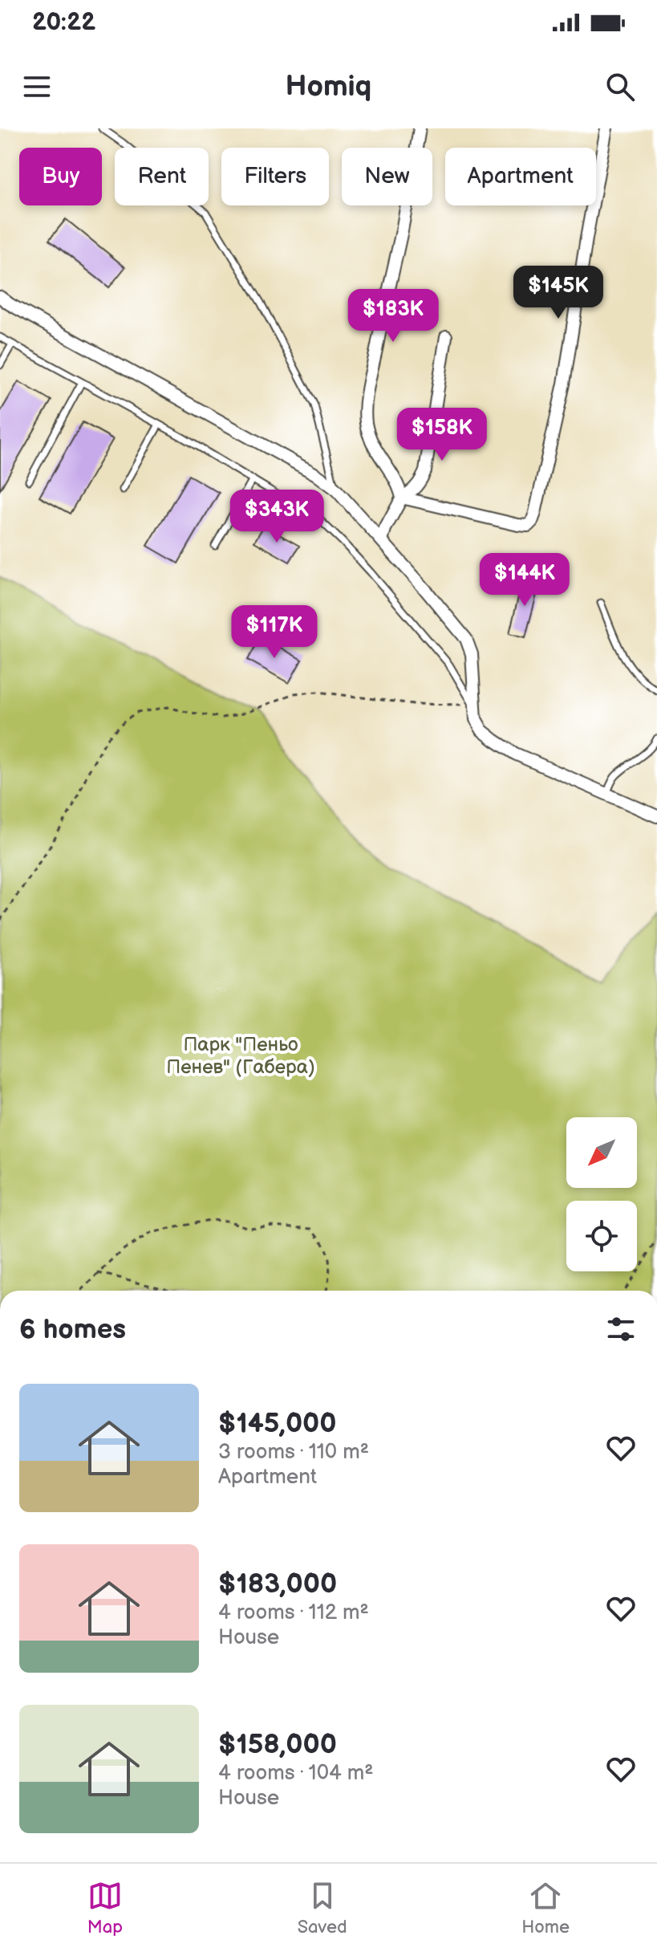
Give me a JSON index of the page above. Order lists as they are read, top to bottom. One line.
{"parks":["Парк \"Пеньо Пенев\" (Габера)"],"north":"bottom left","page":{"status":"20:22","header":"Homiq","chip":["Buy","Rent","Filters","New","Apartment"],"price":["$145K","$183K","$158K","$343K","$144K","$117K"],"heading":"6 homes","list":[{"name":"$145,000","note":"3 rooms · 110 m² · Apartment"},{"name":"$183,000","note":"4 rooms · 112 m² · House"},{"name":"$158,000","note":"4 rooms · 104 m² · House"}],"tabs":["Map","Saved","Home"]}}
